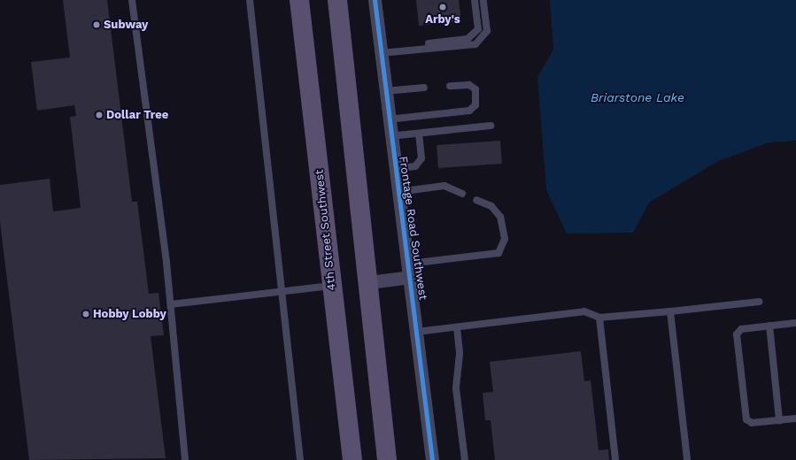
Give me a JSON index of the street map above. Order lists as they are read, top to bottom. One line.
{"streets":{"main road":["4th Street Southwest"],"street":["Frontage Road Southwest"]},"water":["Briarstone Lake"],"places":["Arby's","Subway","Dollar Tree","Hobby Lobby"]}
